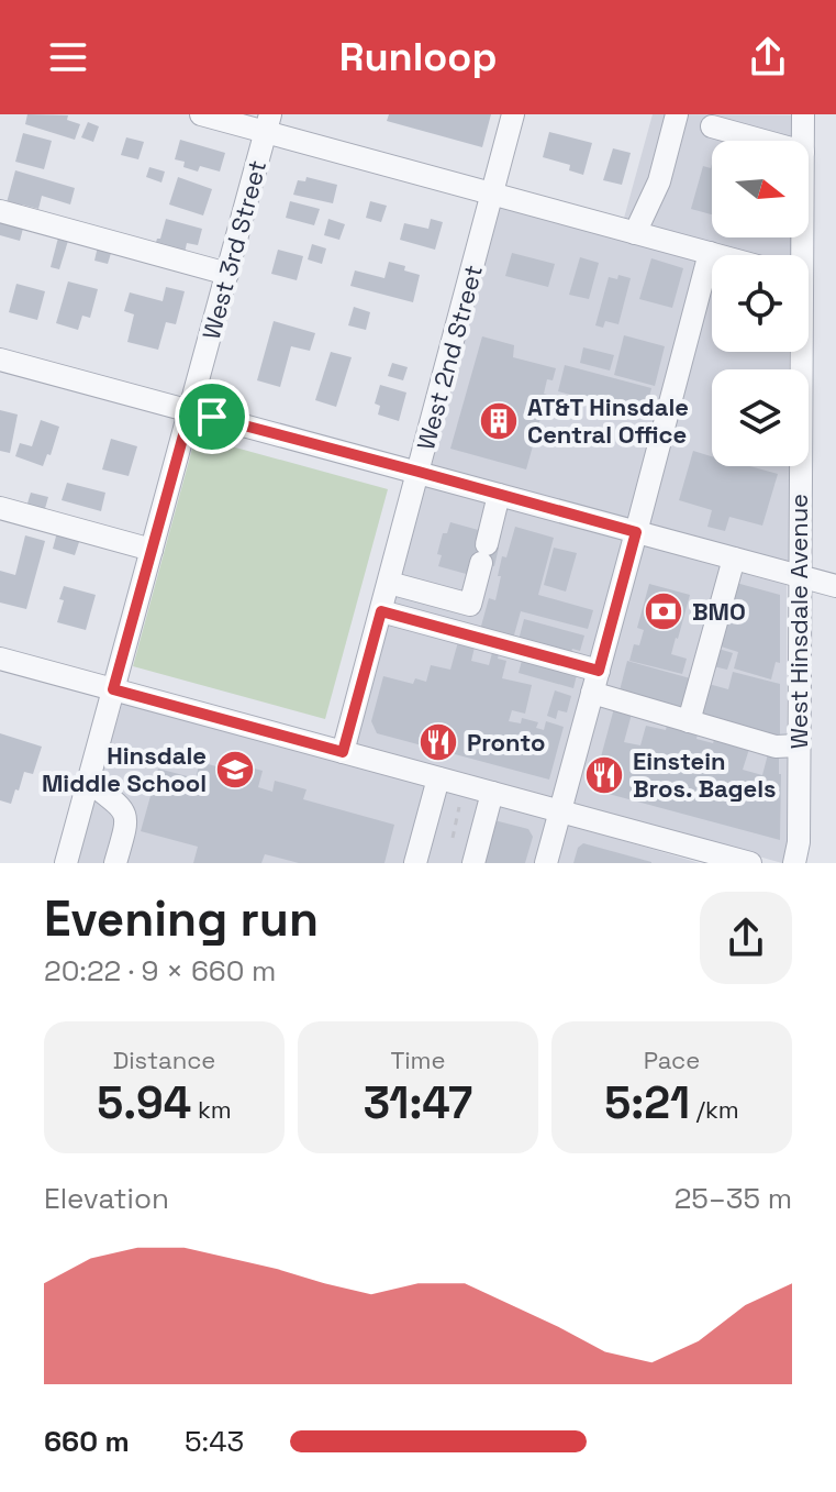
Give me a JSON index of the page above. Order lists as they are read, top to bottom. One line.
{"streets":{"street":["West 3rd Street","West 2nd Street","West Hinsdale Avenue"]},"places":{"building":["AT&T Hinsdale Central Office"],"bank":["BMO"],"restaurant":["Pronto","Einstein Bros. Bagels"],"school or university":["Hinsdale Middle School"]},"north":"right","page":{"header":"Runloop","heading":["Evening run","20:22 · 9 × 660 m"],"stats":[["Distance","5.94 km"],["Time","31:47"],["Pace","5:21 /km"]],"chart":["Elevation","25–35 m"],"list":[{"name":"660 m","note":"5:43"}]}}
